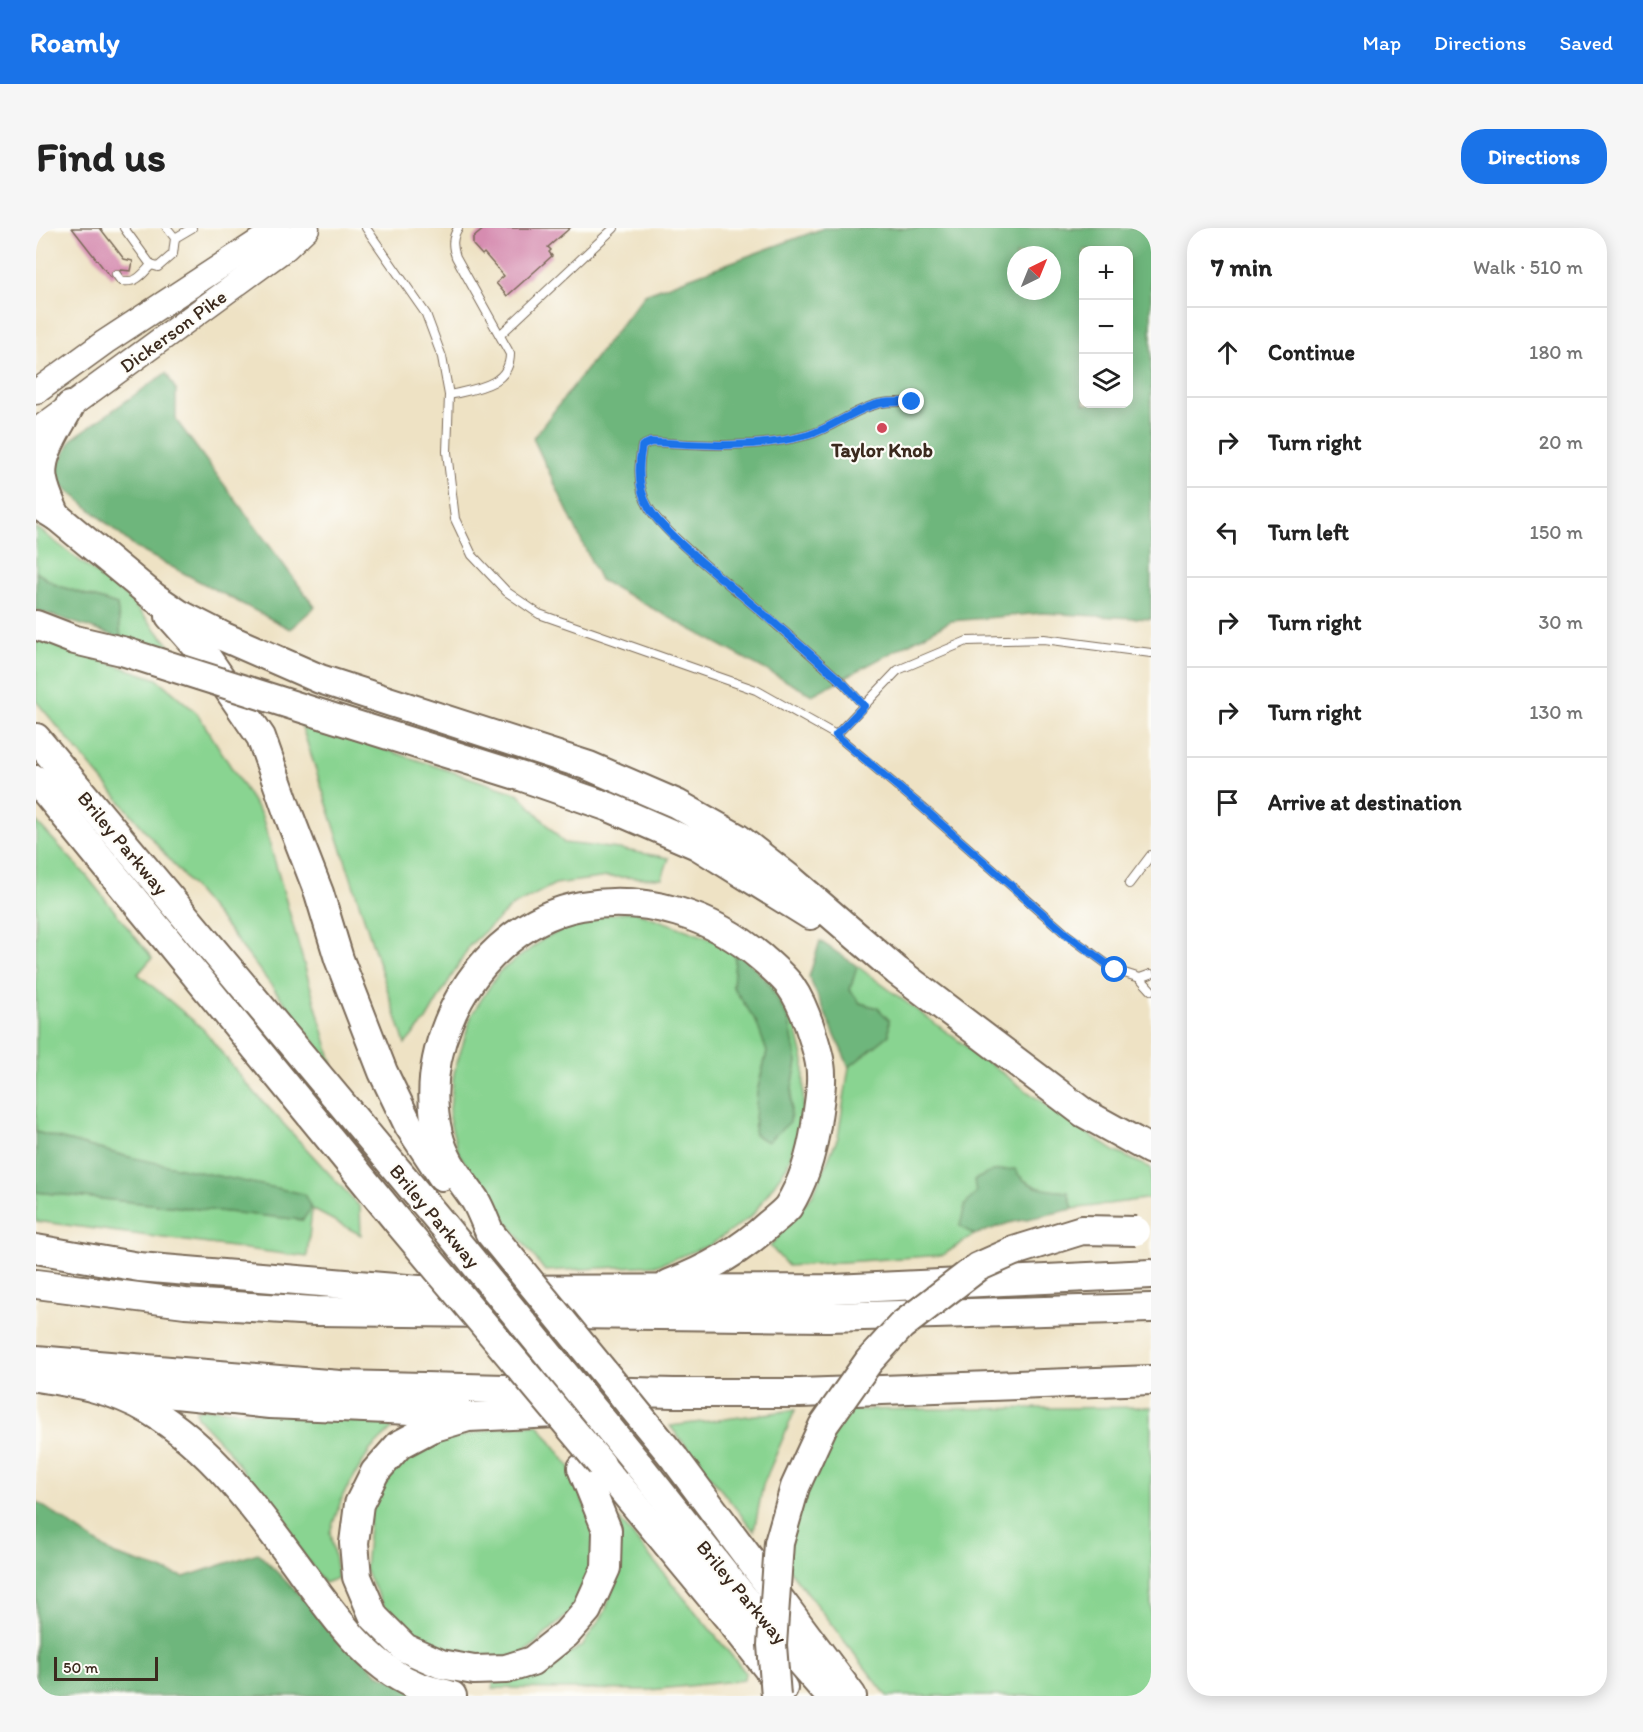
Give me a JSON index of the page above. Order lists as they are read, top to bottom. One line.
{"streets":{"highway":["Briley Parkway"],"main road":["Dickerson Pike"]},"places":["Taylor Knob"],"scale_bar":"50 m","north":"top right","page":{"header":"Roamly","nav":["Map","Directions","Saved"],"buttons":"Directions","title":"Find us","heading":["7 min","Walk · 510 m"],"map_buttons":["+","−"],"list":[["Continue","180 m"],["Turn right","20 m"],["Turn left","150 m"],["Turn right","30 m"],["Turn right","130 m"],"Arrive at destination"],"scale":"50 m"}}
